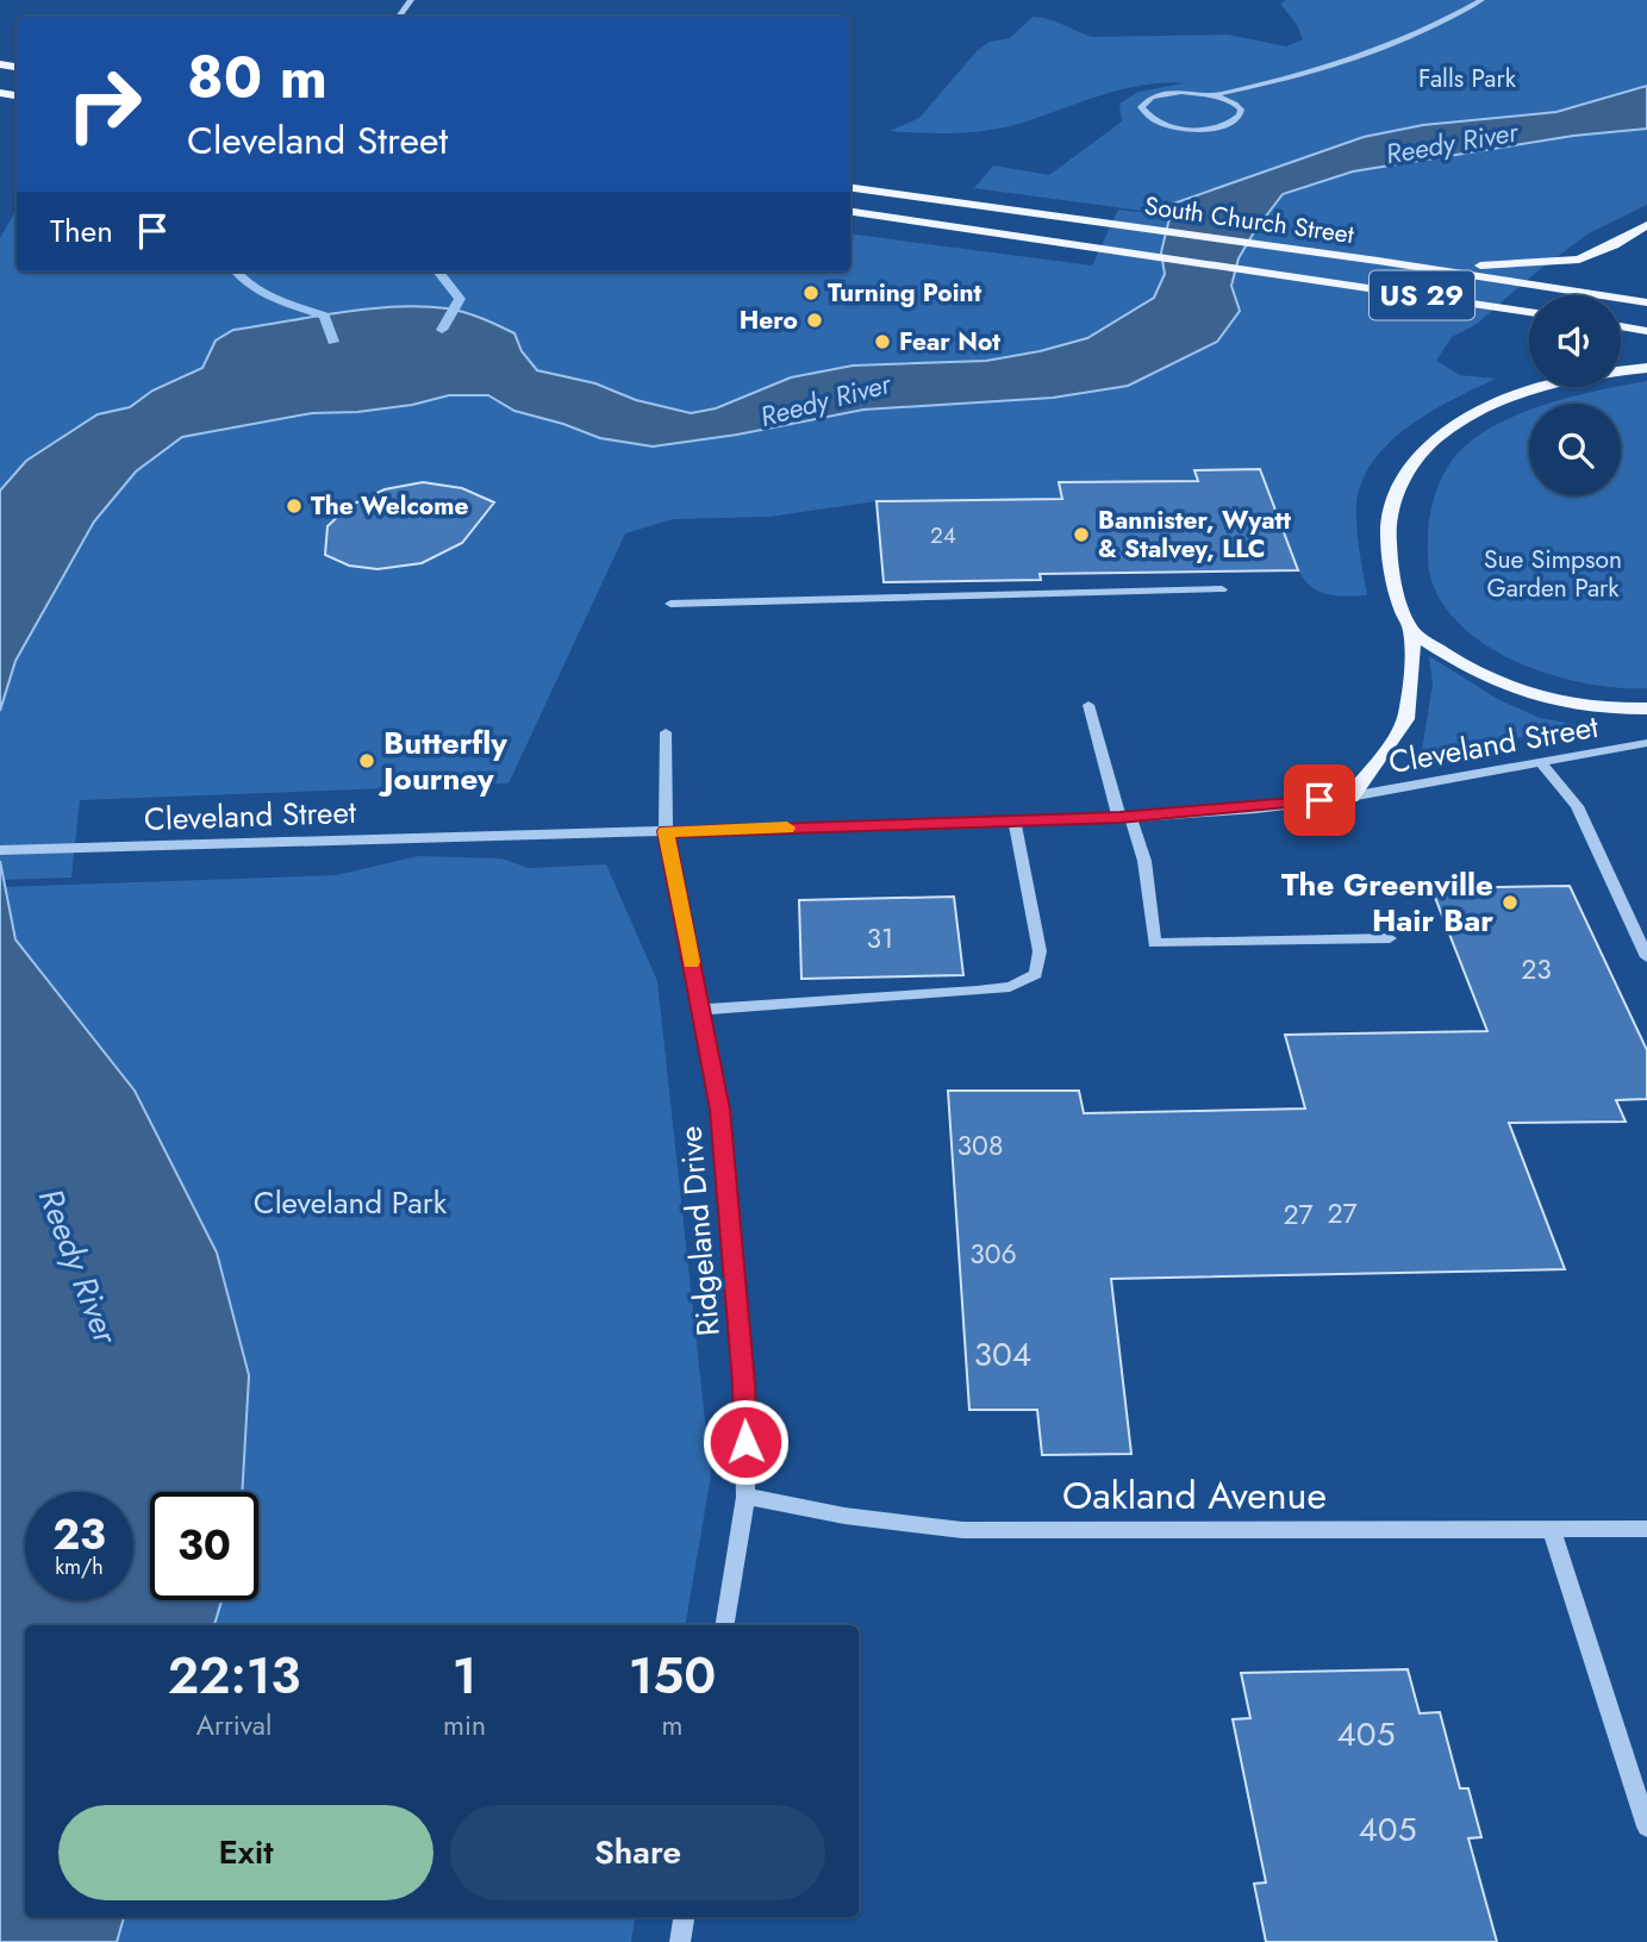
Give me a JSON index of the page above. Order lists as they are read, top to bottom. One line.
{"streets":{"main road":["South Church Street","US 29"],"street":["Cleveland Street","Ridgeland Drive","Oakland Avenue"]},"crossings":[["Cleveland Street","Ridgeland Drive"],["Ridgeland Drive","Oakland Avenue"]],"water":["Reedy River"],"parks":["Falls Park","Sue Simpson Garden Park","Cleveland Park"],"places":["Turning Point","Hero","Fear Not","The Welcome","Bannister, Wyatt & Stalvey, LLC","Butterfly Journey","The Greenville Hair Bar"],"house_numbers":["24","31","23","308","27","27","306","304","405","405"],"page":{"turn":["80 m","Cleveland Street"],"then":"Then","speed":"23 km/h","limit":"30","eta":["22:13","Arrival","1","min","150","m"],"buttons":["Exit","Share"]}}
